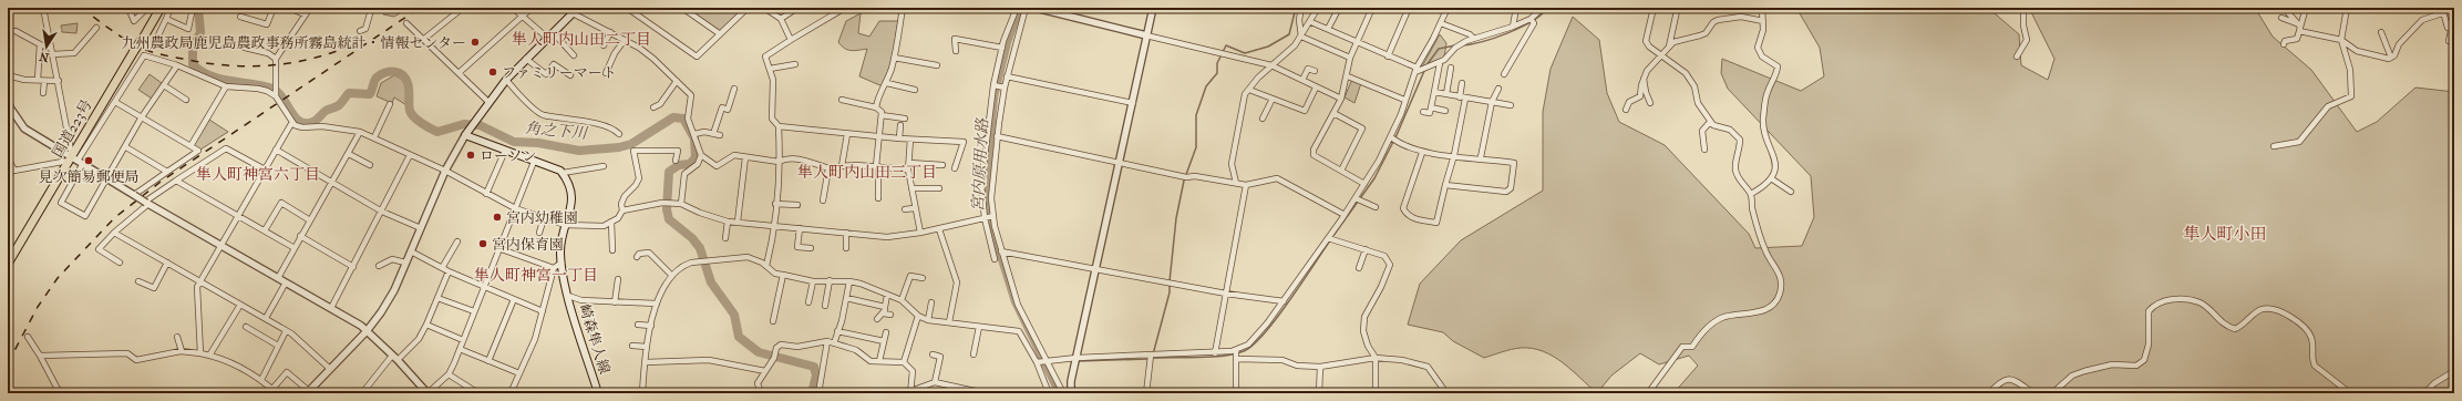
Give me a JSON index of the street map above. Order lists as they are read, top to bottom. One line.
{"streets":{"highway":["国道223号"],"main road":["崎森隼人線"]},"districts":["隼人町内山田二丁目","隼人町内山田三丁目","隼人町神宮六丁目","隼人町小田","隼人町神宮一丁目"],"water":["角之下川","宮内原用水路"],"places":["九州農政局鹿児島農政事務所霧島統計・情報センター","ファミリーマート","ローソン","見次簡易郵便局","宮内幼稚園","宮内保育園"],"north":"bottom"}
